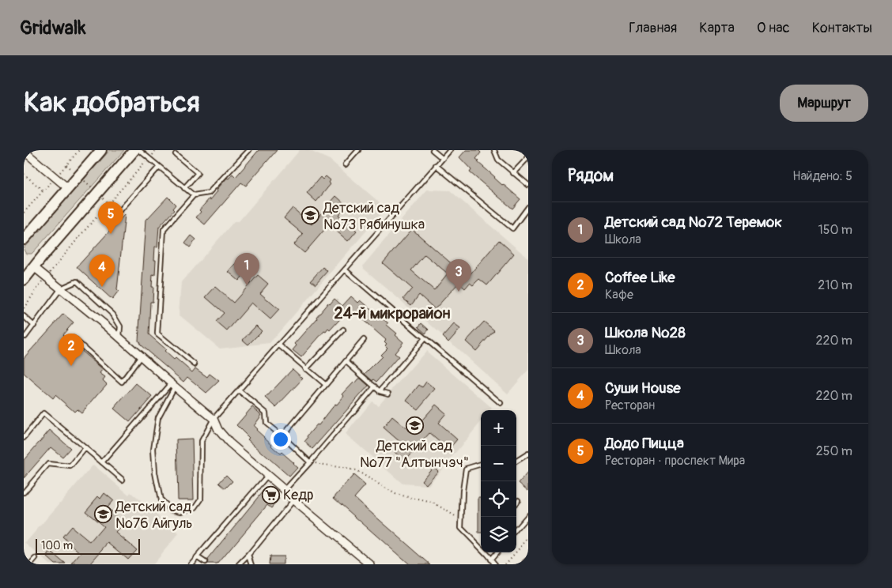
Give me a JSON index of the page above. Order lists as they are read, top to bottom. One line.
{"districts":["24-й микрорайон"],"places":{"school or university":["Детский сад №73 Рябинушка","Детский сад №77 \"Алтынчэч\"","Детский сад №76 Айгуль"],"supermarket":["Кедр"]},"scale_bar":"100 m","page":{"header":"Gridwalk","nav":["Главная","Карта","О нас","Контакты"],"buttons":"Маршрут","title":"Как добраться","heading":["Рядом","Найдено: 5"],"pins":["5","1","4","3","2"],"list":[{"mark":"1","name":"Детский сад №72 Теремок","note":"Школа","value":"150 m"},{"mark":"2","name":"Coffee Like","note":"Кафе","value":"210 m"},{"mark":"3","name":"Школа №28","note":"Школа","value":"220 m"},{"mark":"4","name":"Суши House","note":"Ресторан","value":"220 m"},{"mark":"5","name":"Додо Пицца","note":"Ресторан · проспект Мира","value":"250 m"}],"map_buttons":["+","−"],"scale":"100 m"}}
